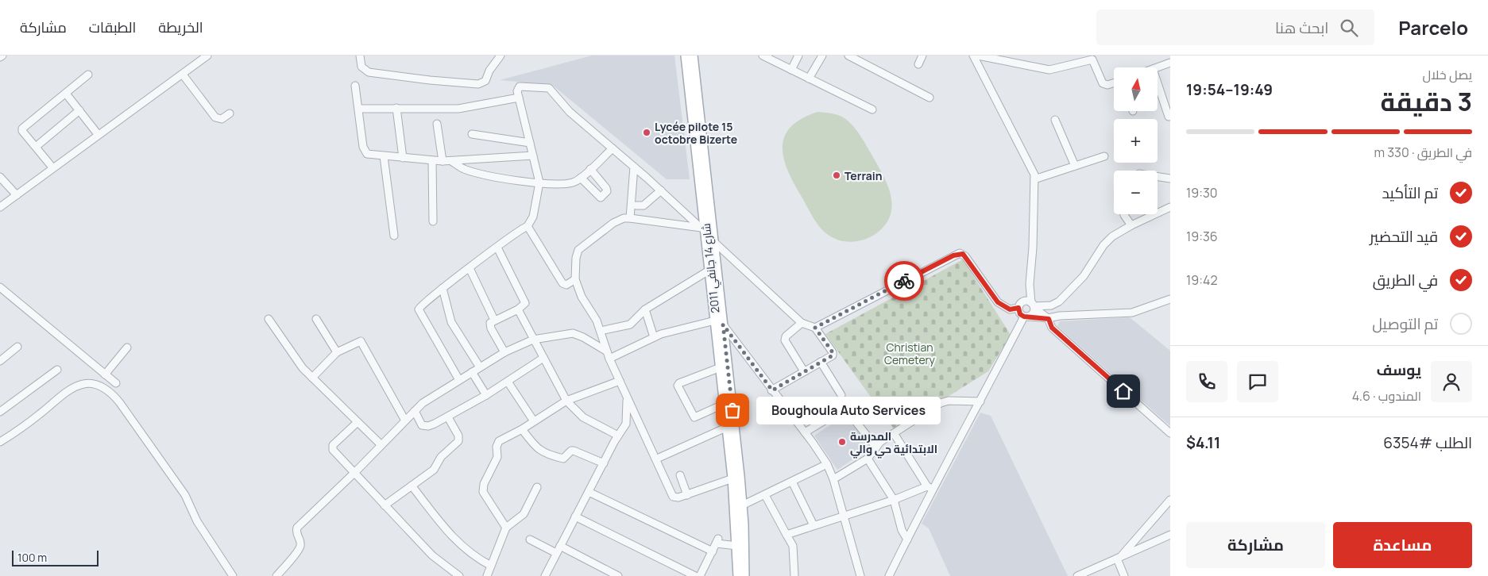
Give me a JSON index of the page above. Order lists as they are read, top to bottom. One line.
{"streets":{"main road":["شارع 14 جانفي 2011"]},"parks":["Christian Cemetery"],"places":["Lycée pilote 15 octobre Bizerte","Terrain","Boughoula Auto Services","المدرسة الابتدائية حي والي"],"scale_bar":"100 m","north":"top","page":{"header":"Parcelo","search":"ابحث هنا","nav":["الخريطة","الطبقات","مشاركة"],"heading":["3 دقيقة","يصل خلال","19:49–19:54"],"panel":["يوسف","المندوب · 4.6","الطلب #6354","$4.11"],"map_buttons":["+","−"],"bar":"في الطريق · 330 m","list":[["تم التأكيد","19:30"],["قيد التحضير","19:36"],["في الطريق","19:42"],"تم التوصيل"],"bubble":"Boughoula Auto Services","buttons":["مساعدة","مشاركة"],"scale":"100 m"}}
